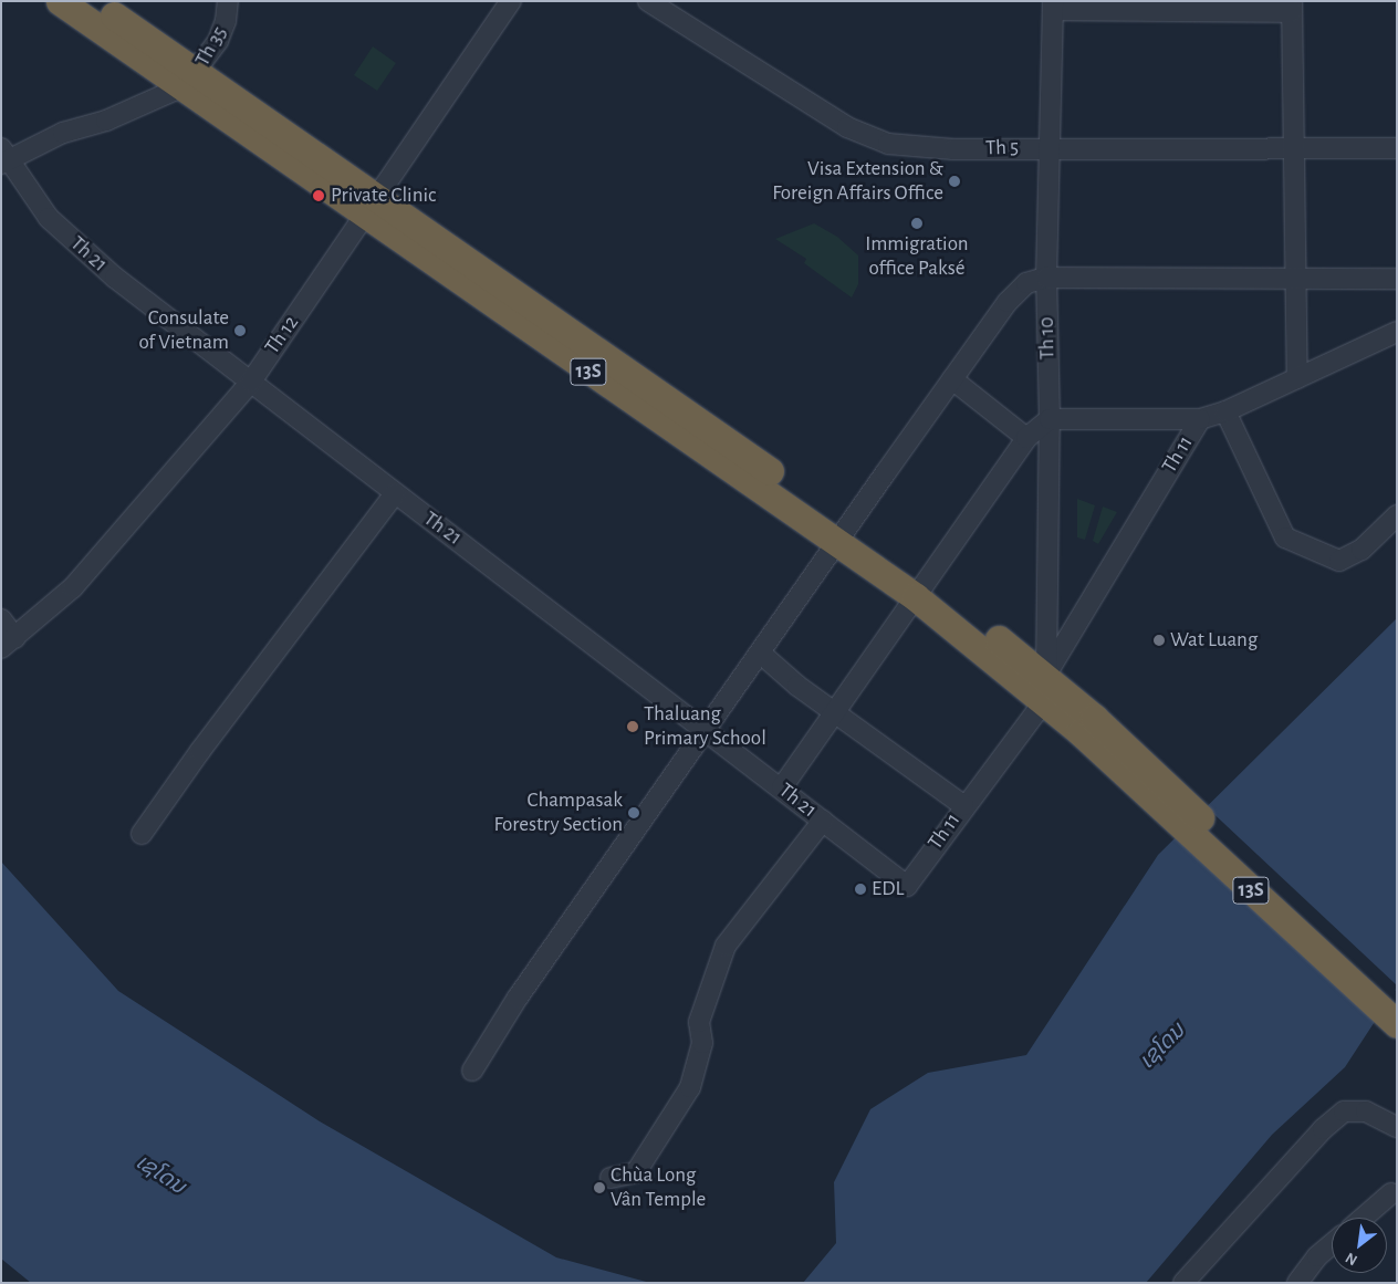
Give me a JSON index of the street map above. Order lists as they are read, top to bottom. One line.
{"streets":{"highway":["13S"],"street":["Th 35","Th 5","Th 21","Th 12","Th 10","Th 11"]},"crossings":[["Th 35","13S"],["Th 5","Th 10"],["Th 21","Th 12"],["Th 21","Th 11"],["Th 12","13S"],["Th 10","13S"],["Th 10","Th 11"],["13S","Th 11"]],"water":["ເຊໂດນ"],"places":["Visa Extension & Foreign Affairs Office","Private Clinic","Immigration office Paksé","Consulate of Vietnam","Wat Luang","Thaluang Primary School","Champasak Forestry Section","EDL","Chùa Long Vân Temple"],"north":"bottom left"}
